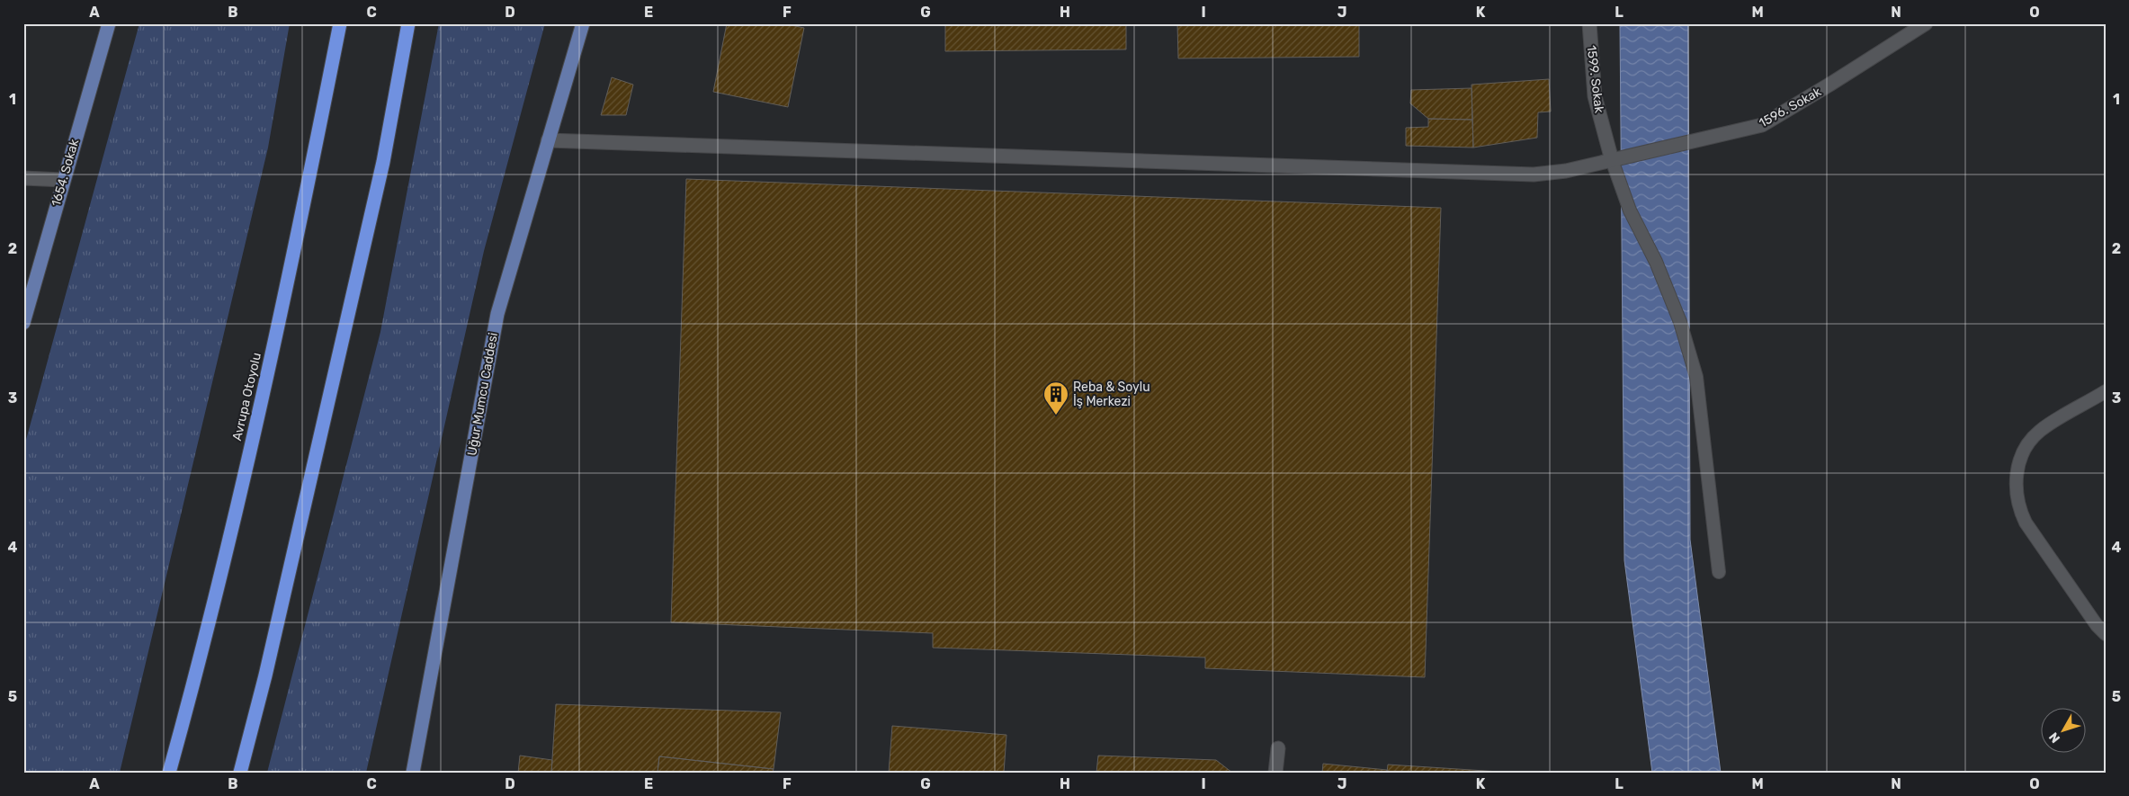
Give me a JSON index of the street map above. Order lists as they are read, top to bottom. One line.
{"streets":{"highway":["Avrupa Otoyolu"],"main road":["1654. Sokak","Uğur Mumcu Caddesi"],"street":["1599. Sokak","1596. Sokak"]},"crossings":[["1599. Sokak","1596. Sokak"],["1596. Sokak","Uğur Mumcu Caddesi"]],"places":{"building":["Reba & Soylu İş Merkezi"]},"north":"bottom left","grid":{"columns":["A","B","C","D","E","F","G","H","I","J","K","L","M","N","O"],"rows":["1","2","3","4","5"]}}
